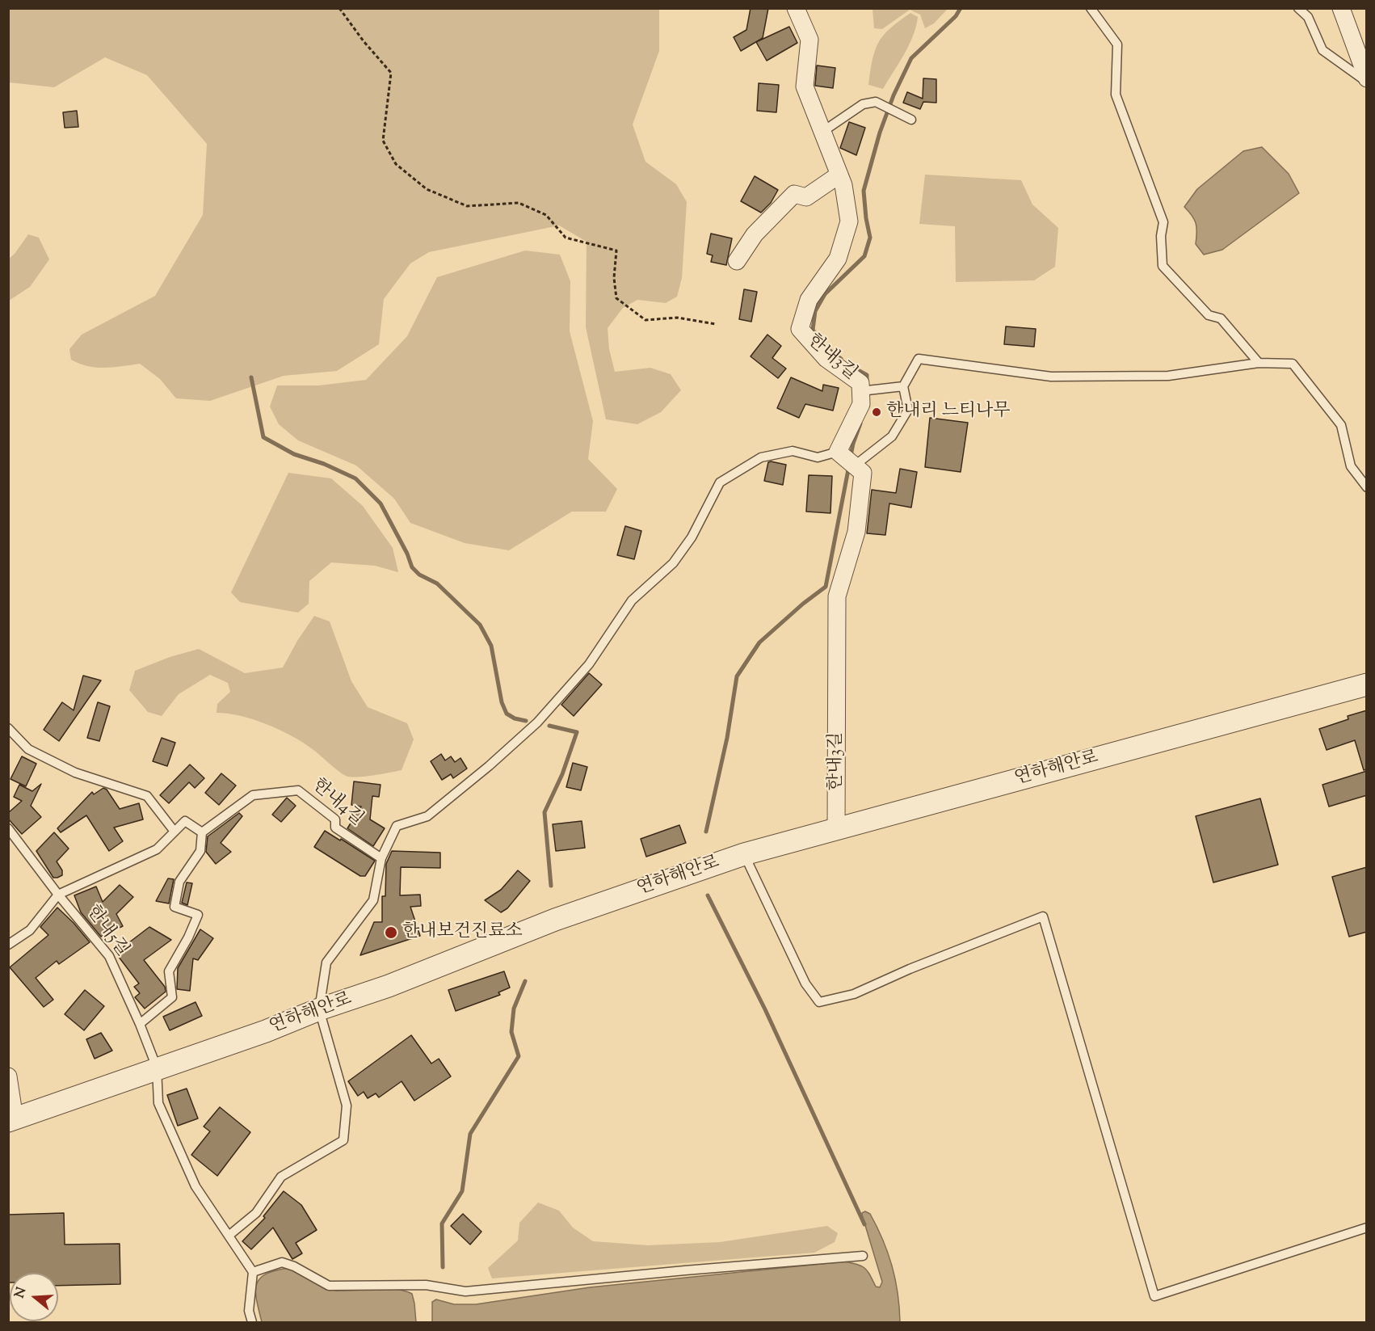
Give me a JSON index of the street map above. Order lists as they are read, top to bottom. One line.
{"streets":{"street":["한내3길","연하해안로"],"lane":["한내4길","한내5길"]},"crossings":[["한내3길","연하해안로"],["연하해안로","한내5길"]],"places":["한내리 느티나무","한내보건진료소"],"north":"left"}
